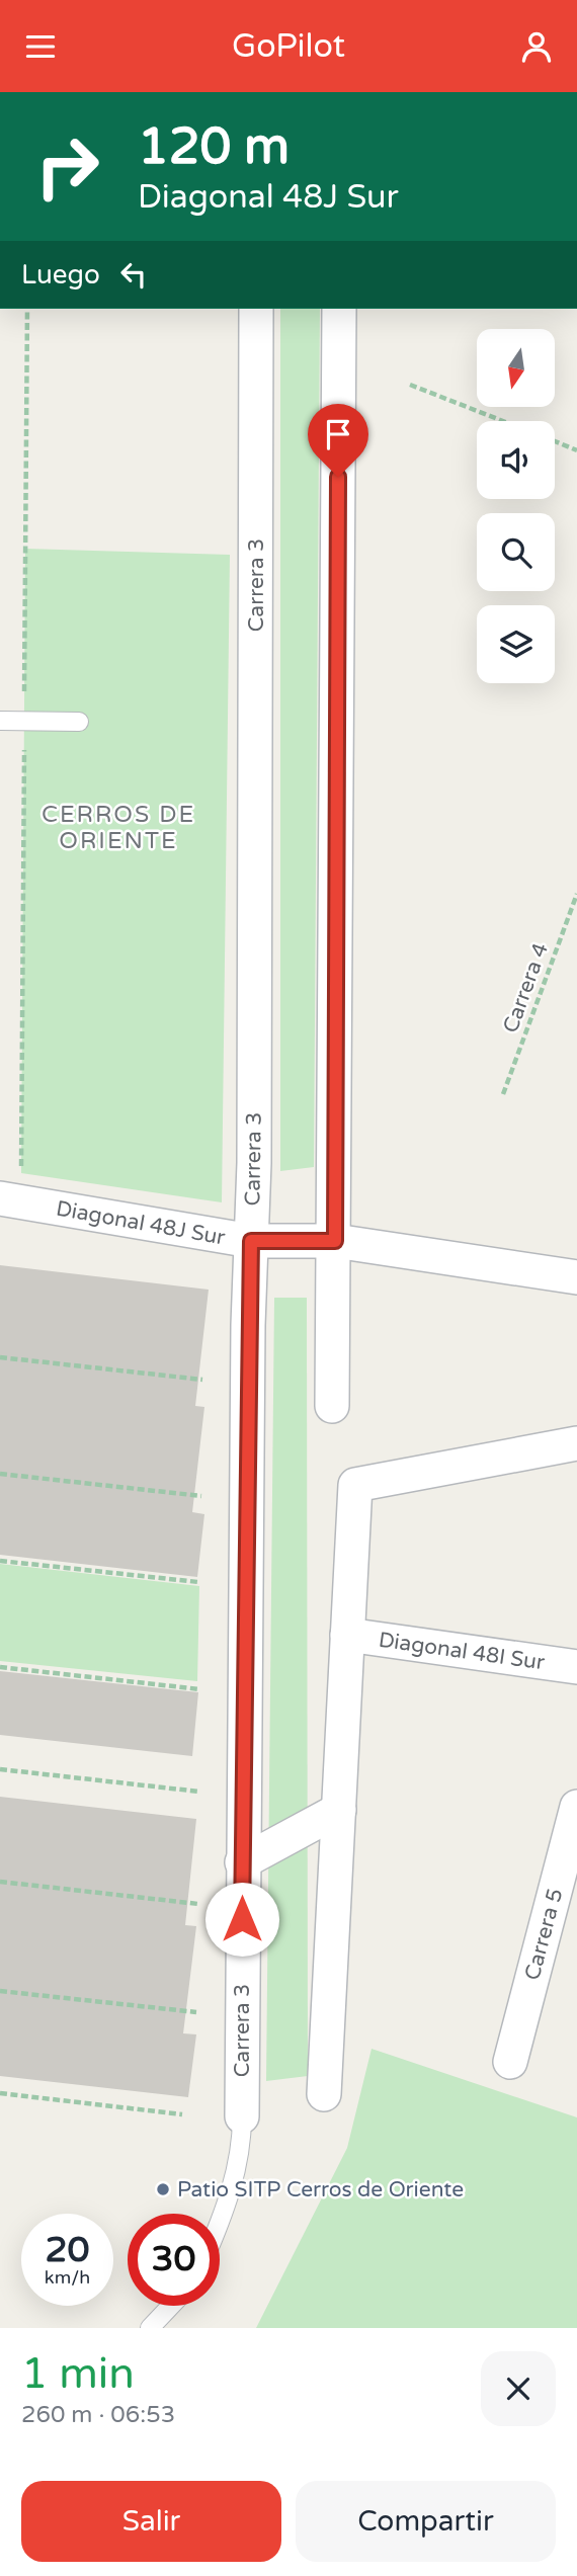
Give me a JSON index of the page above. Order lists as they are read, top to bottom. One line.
{"streets":{"street":["Carrera 3","Diagonal 48J Sur","Diagonal 48I Sur","Carrera 5"],"path":["Carrera 4"]},"crossings":[["Carrera 3","Diagonal 48J Sur"]],"districts":["CERROS DE ORIENTE"],"places":["Patio SITP Cerros de Oriente"],"north":"bottom","page":{"header":"GoPilot","turn":["120 m","Diagonal 48J Sur"],"then":"Luego","speed":"20 km/h","limit":"30","heading":["1 min","260 m · 06:53"],"buttons":["Salir","Compartir"]}}
